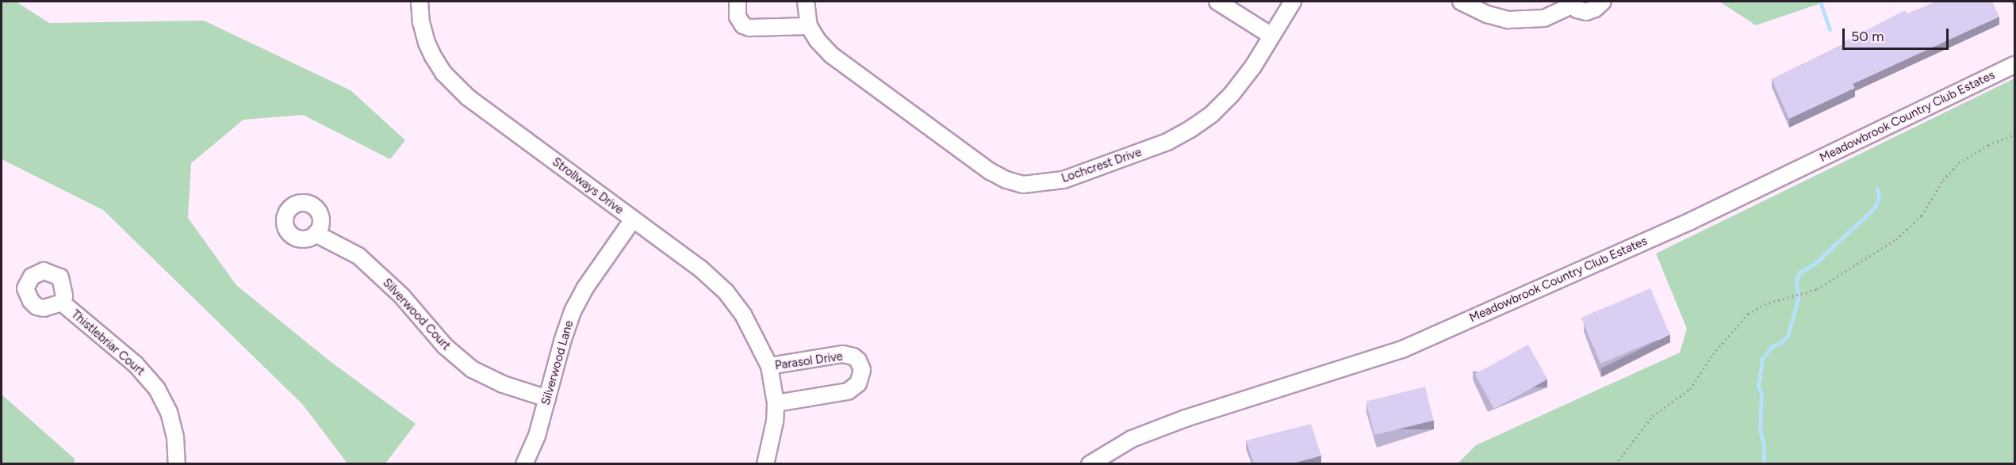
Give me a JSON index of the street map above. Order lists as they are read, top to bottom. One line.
{"streets":{"street":["Meadowbrook Country Club Estates","Lochcrest Drive","Strollways Drive","Silverwood Court","Thistlebriar Court","Parasol Drive","Silverwood Lane"]},"crossings":[["Strollways Drive","Parasol Drive"],["Strollways Drive","Silverwood Lane"],["Silverwood Court","Silverwood Lane"]],"scale_bar":"50 m"}
